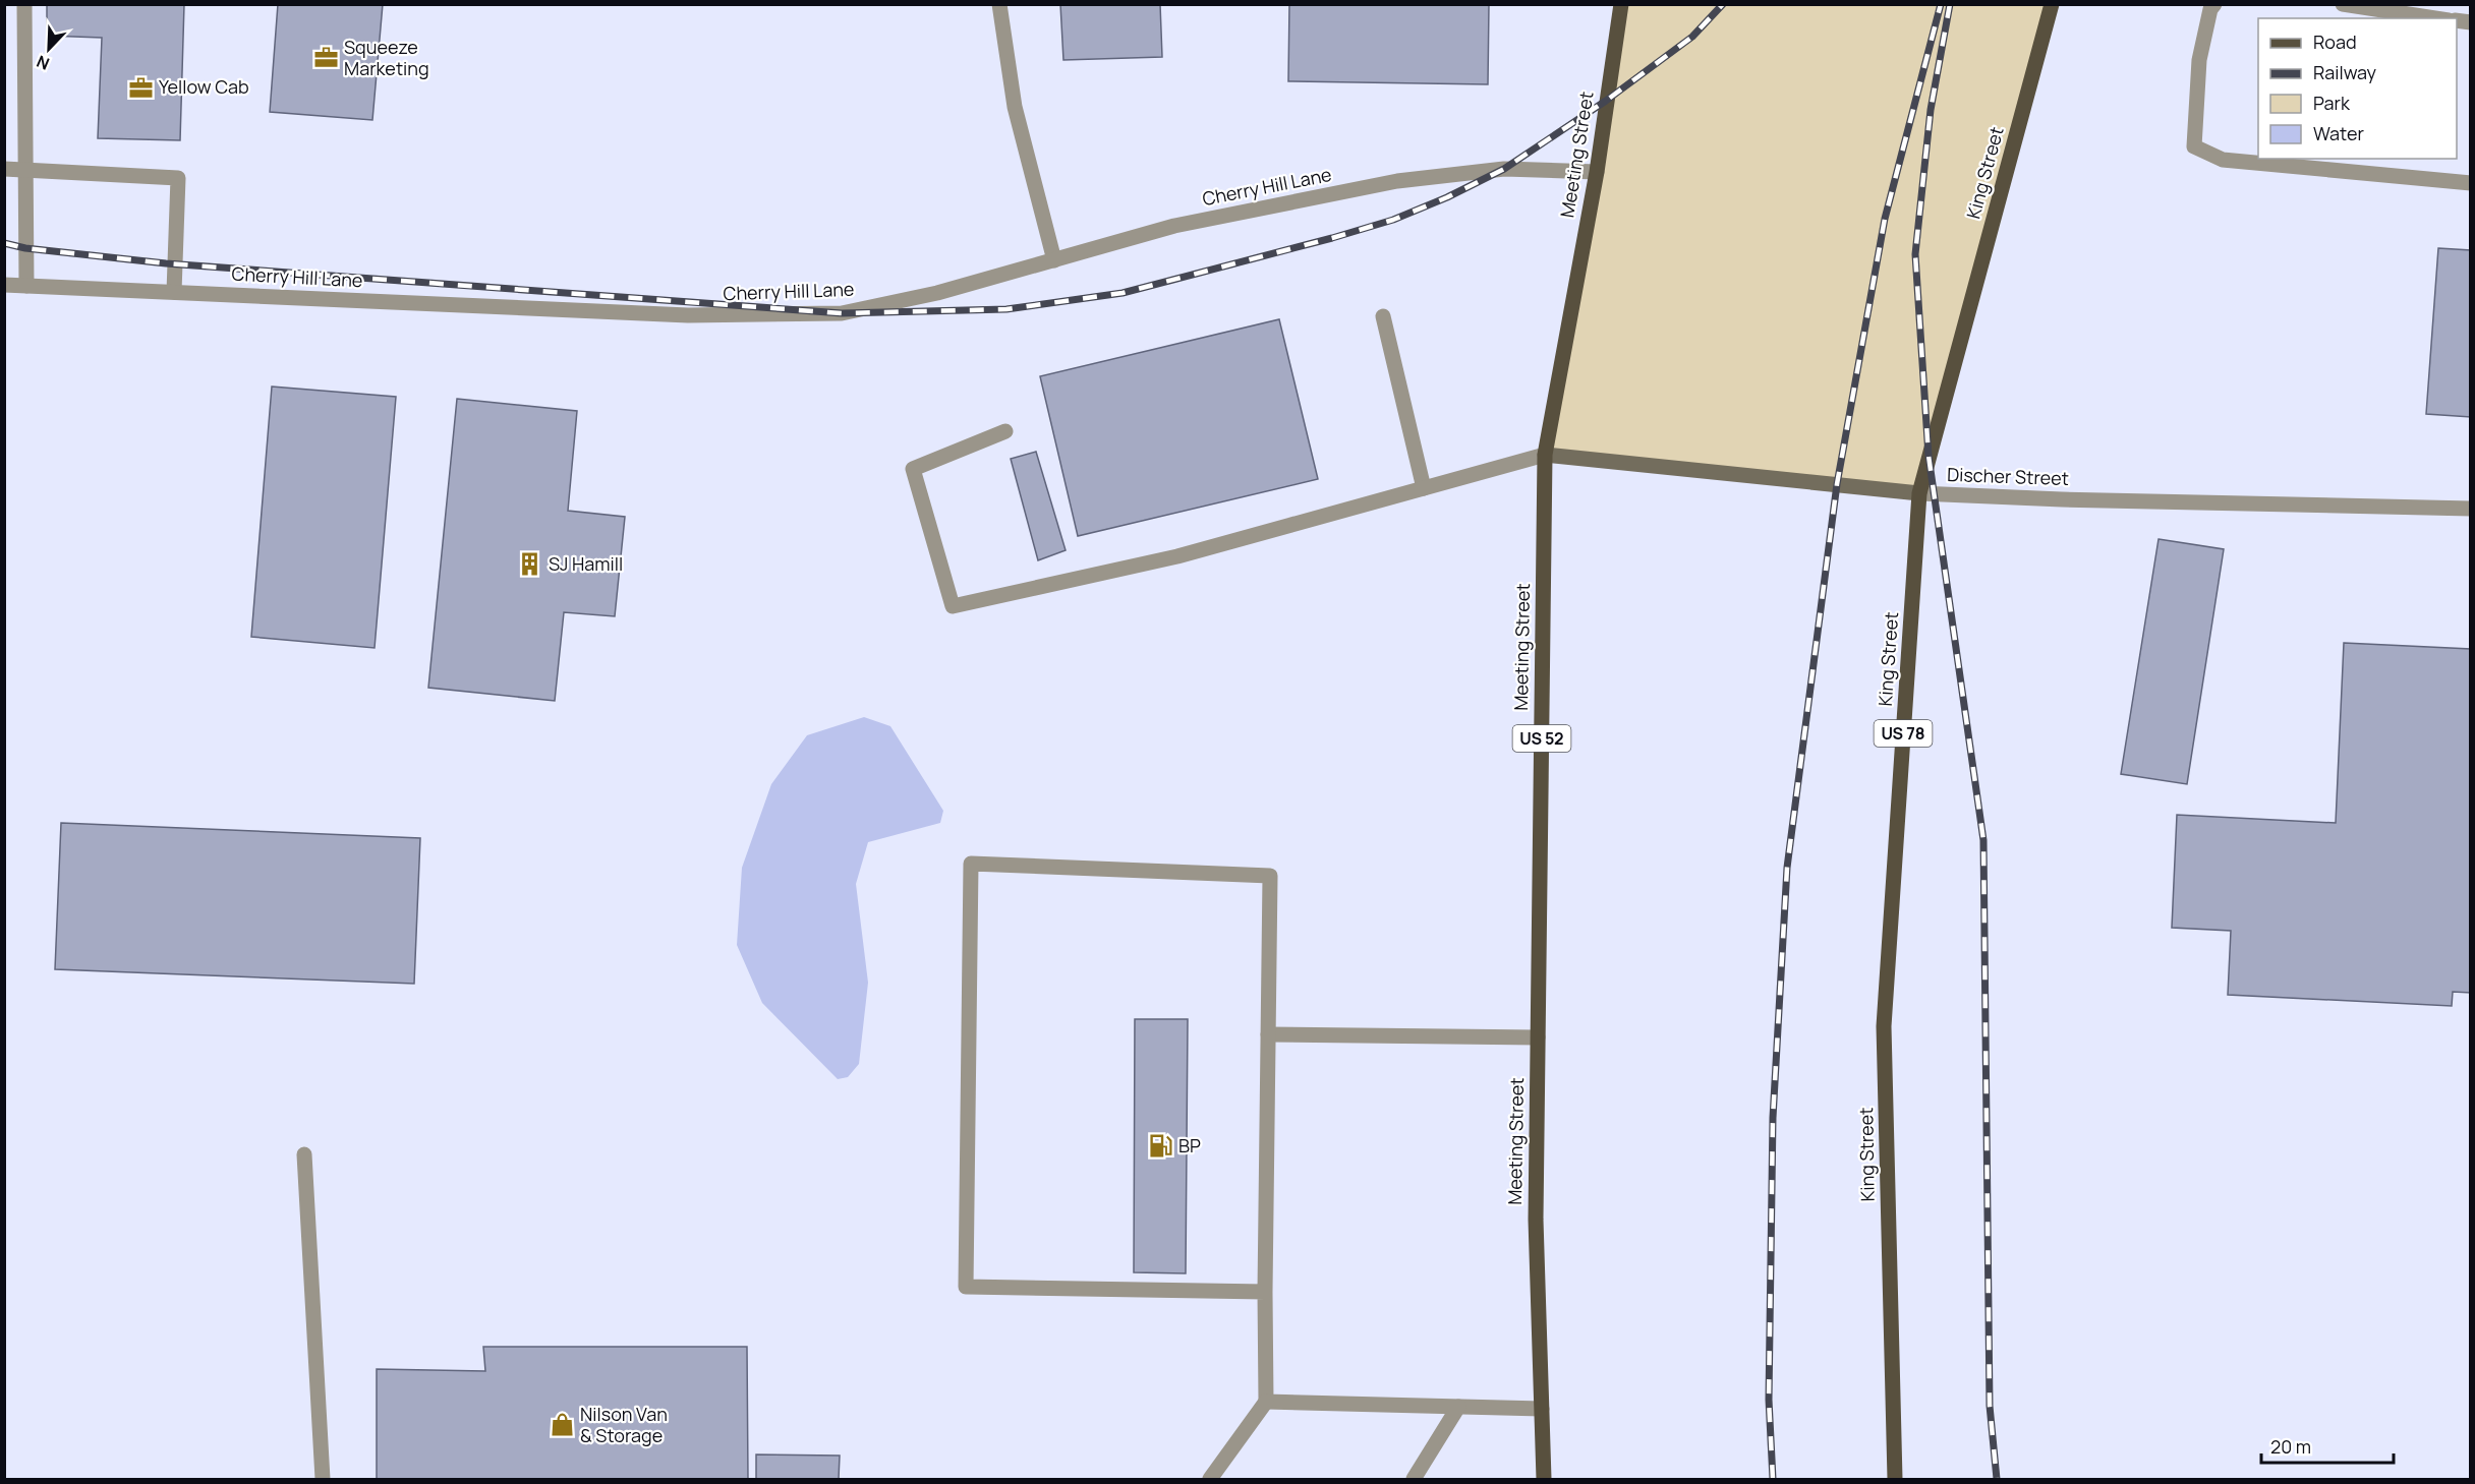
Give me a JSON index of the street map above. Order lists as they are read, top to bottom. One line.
{"streets":{"main road":["Meeting Street","King Street","US 78","US 52"],"street":["Cherry Hill Lane","Discher Street"]},"crossings":[["Meeting Street","Cherry Hill Lane"],["Meeting Street","Discher Street"],["King Street","Discher Street"]],"places":{"office":["Squeeze Marketing","Yellow Cab"],"building":["SJ Hamill"],"fuel station":["BP"],"shop":["Nilson Van & Storage"]},"legend":["Road","Railway","Park","Water"],"scale_bar":"20 m","north":"bottom left"}
